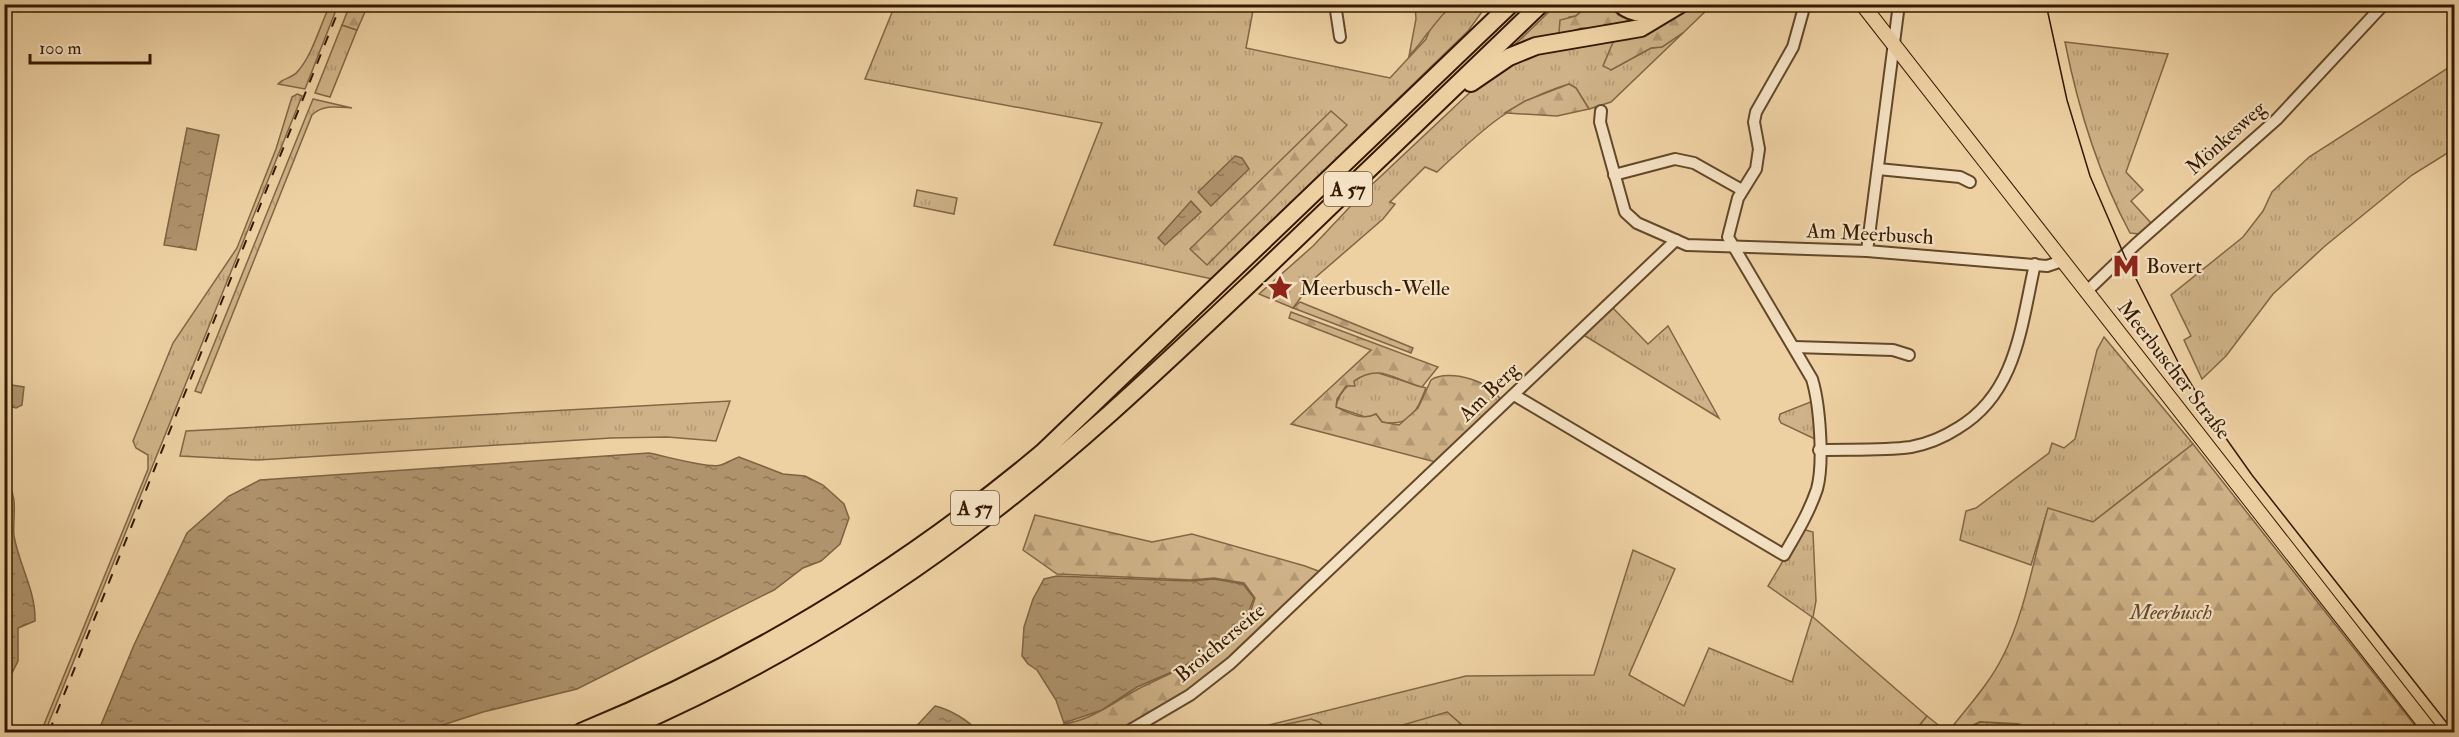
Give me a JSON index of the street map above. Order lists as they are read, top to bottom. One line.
{"streets":{"highway":["A 57"],"main road":["Meerbuscher Straße"],"street":["Mönkesweg","Am Meerbusch","Am Berg","Broicherseite"]},"crossings":[["Mönkesweg","Meerbuscher Straße"],["Am Meerbusch","Meerbuscher Straße"],["Am Meerbusch","Am Berg"],["Am Berg","Broicherseite"]],"parks":["Meerbusch"],"places":{"metro station":["Bovert"],"place":["Meerbusch-Welle"]},"scale_bar":"100 m"}
